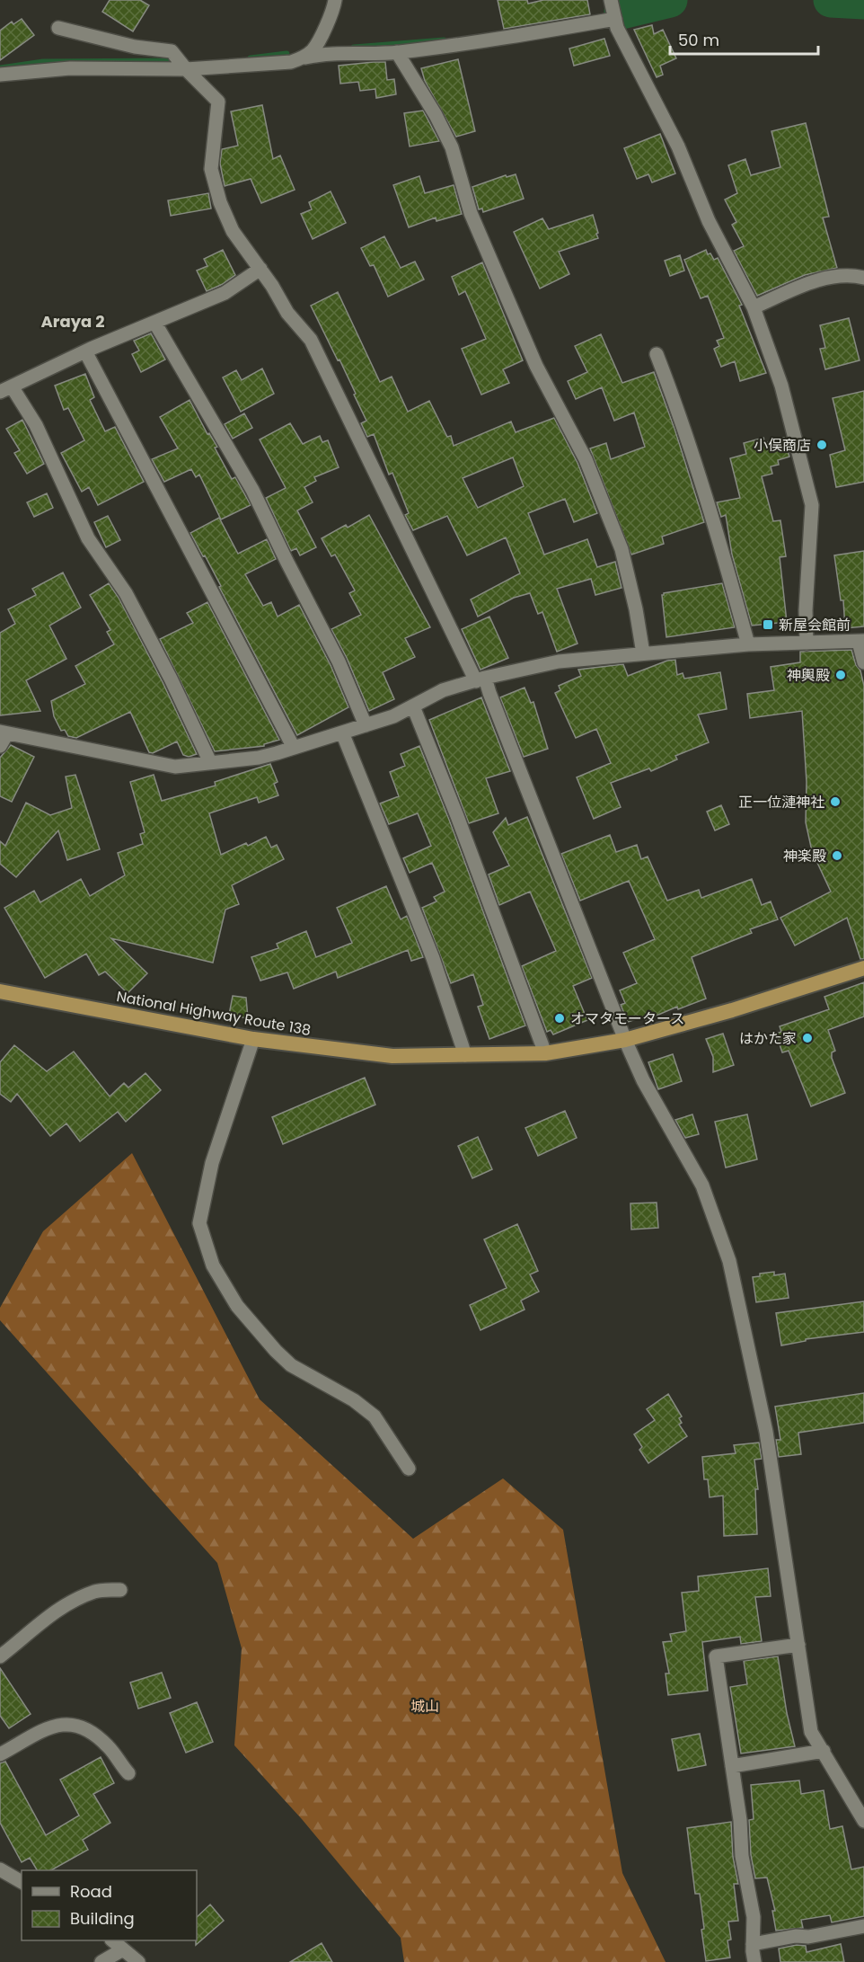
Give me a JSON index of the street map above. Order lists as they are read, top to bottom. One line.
{"streets":{"highway":["National Highway Route 138"]},"districts":["Araya 2"],"parks":["城山"],"places":{"other":["小俣商店","神輿殿","正一位漣神社","神楽殿","オマタモータース","はかた家"],"transit":["新屋会館前"]},"legend":["Road","Building"],"scale_bar":"50 m"}
